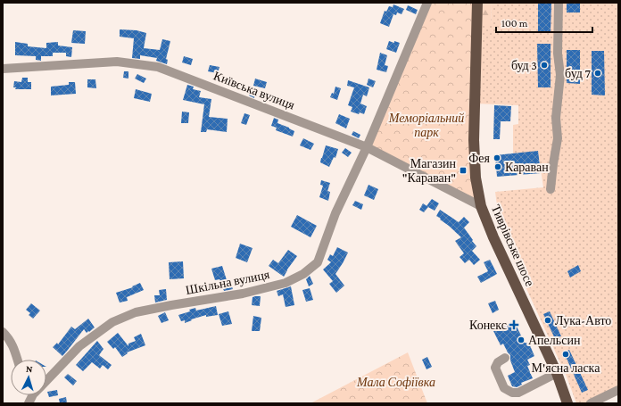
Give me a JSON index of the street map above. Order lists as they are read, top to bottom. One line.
{"streets":{"main road":["Тиврівське шосе"],"street":["Київська вулиця","Шкільна вулиця"]},"crossings":[["Київська вулиця","Тиврівське шосе"],["Київська вулиця","Шкільна вулиця"]],"parks":["Меморіальний парк","Мала Софіївка"],"places":{"other":["буд 3","буд 7","Фея","Караван","Лука-Авто","Апельсин","М'ясна ласка"],"transit":["Магазин \"Караван\""],"health":["Конекс"]},"scale_bar":"100 m","north":"top"}
